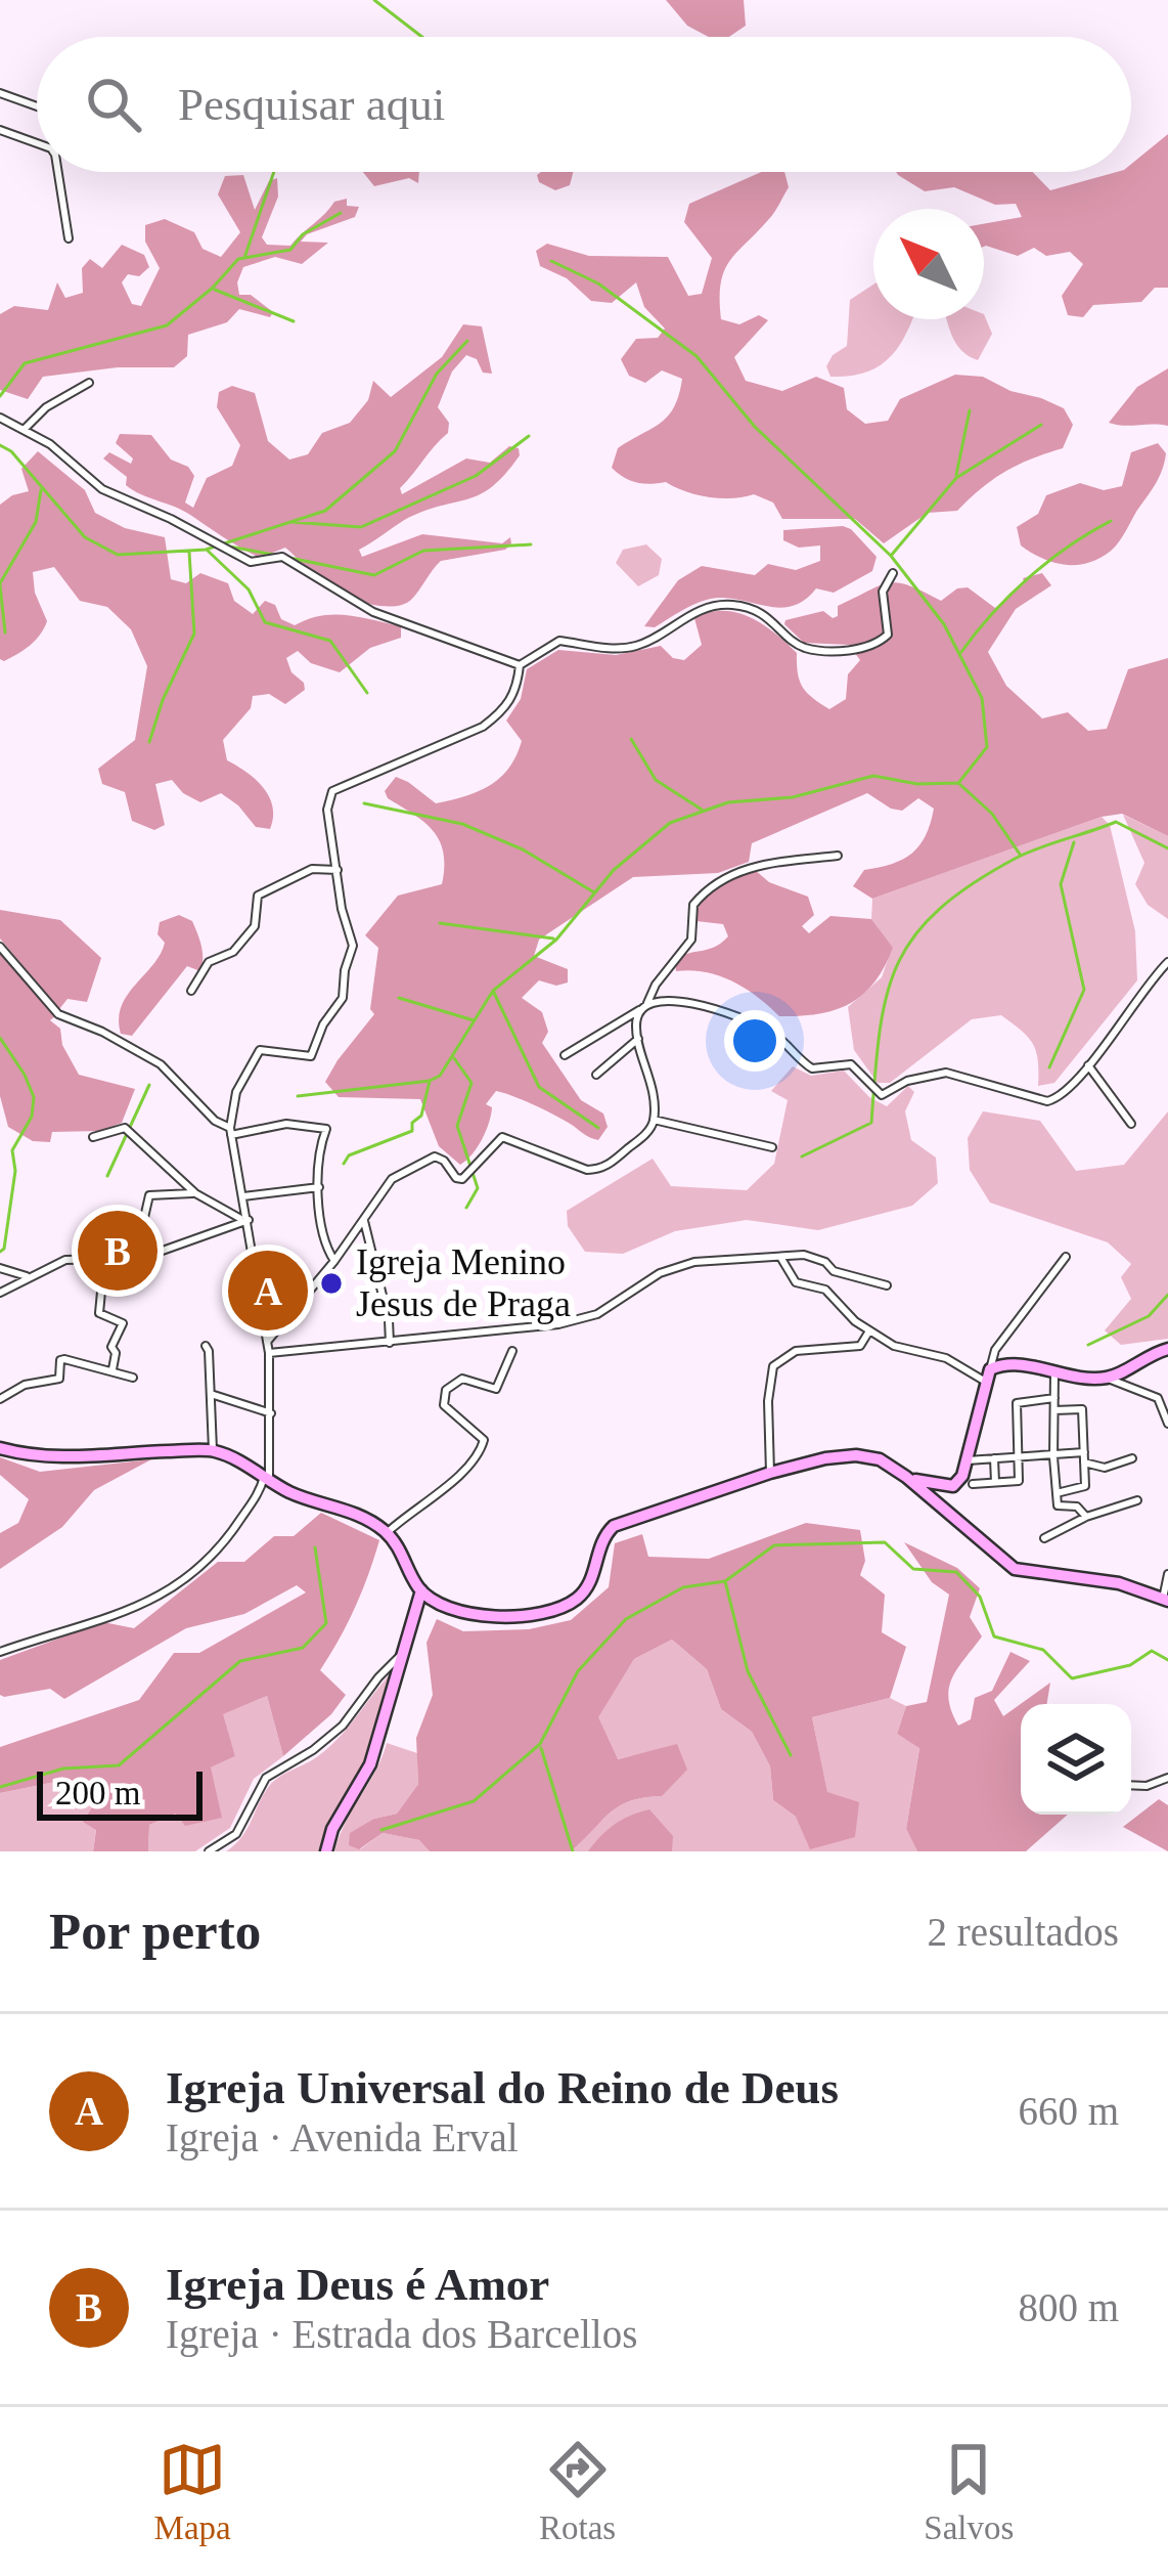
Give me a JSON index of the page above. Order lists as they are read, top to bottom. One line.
{"places":["Igreja Menino Jesus de Praga"],"scale_bar":"200 m","north":"top left","page":{"search":"Pesquisar aqui","pins":["B","A"],"scale":"200 m","heading":["Por perto","2 resultados"],"list":[{"mark":"A","name":"Igreja Universal do Reino de Deus","note":"Igreja · Avenida Erval","value":"660 m"},{"mark":"B","name":"Igreja Deus é Amor","note":"Igreja · Estrada dos Barcellos","value":"800 m"}],"nav":["Mapa","Rotas","Salvos"]}}
